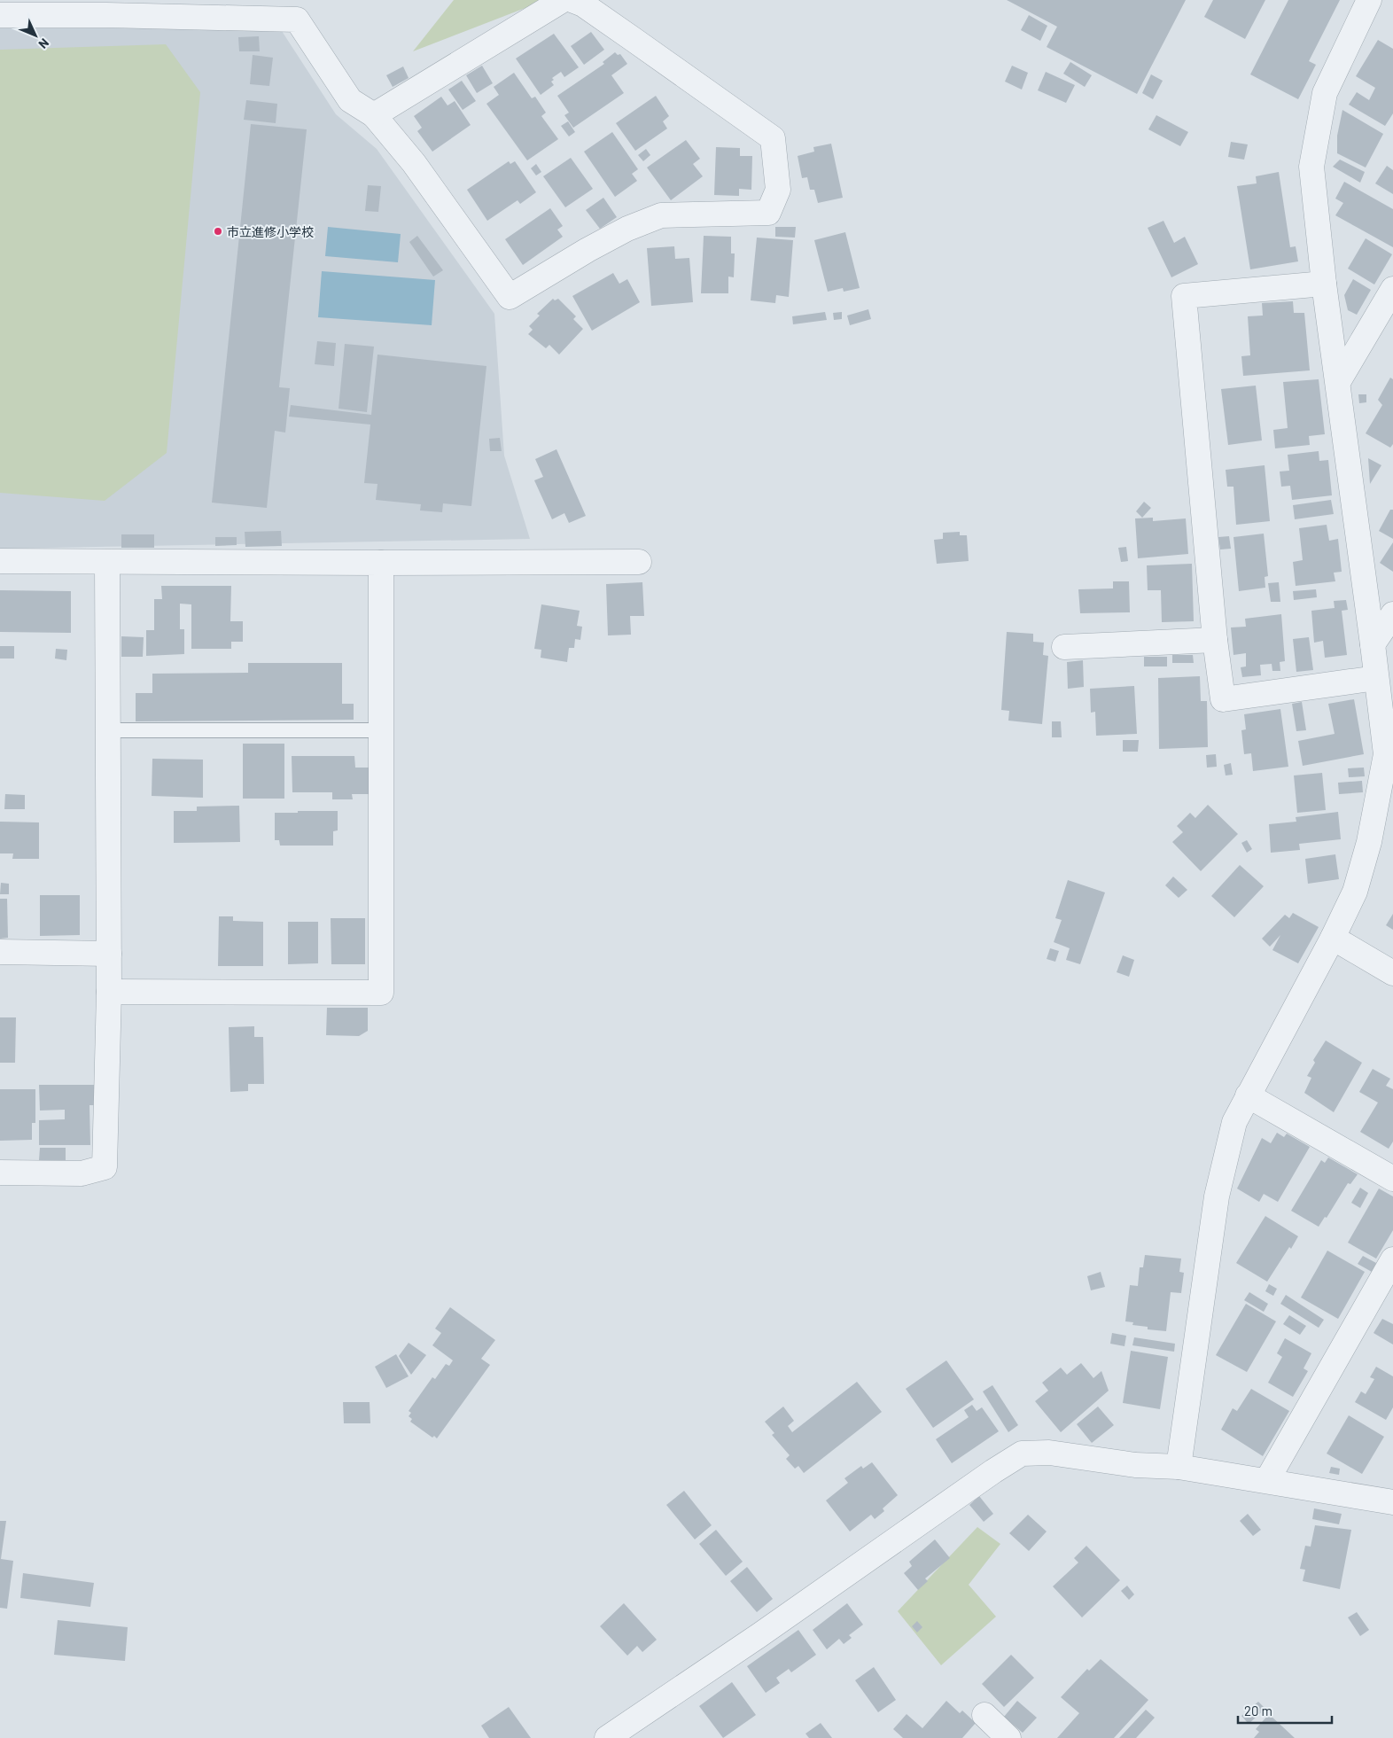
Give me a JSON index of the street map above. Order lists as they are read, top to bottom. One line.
{"places":["市立進修小学校"],"scale_bar":"20 m","north":"bottom right"}
